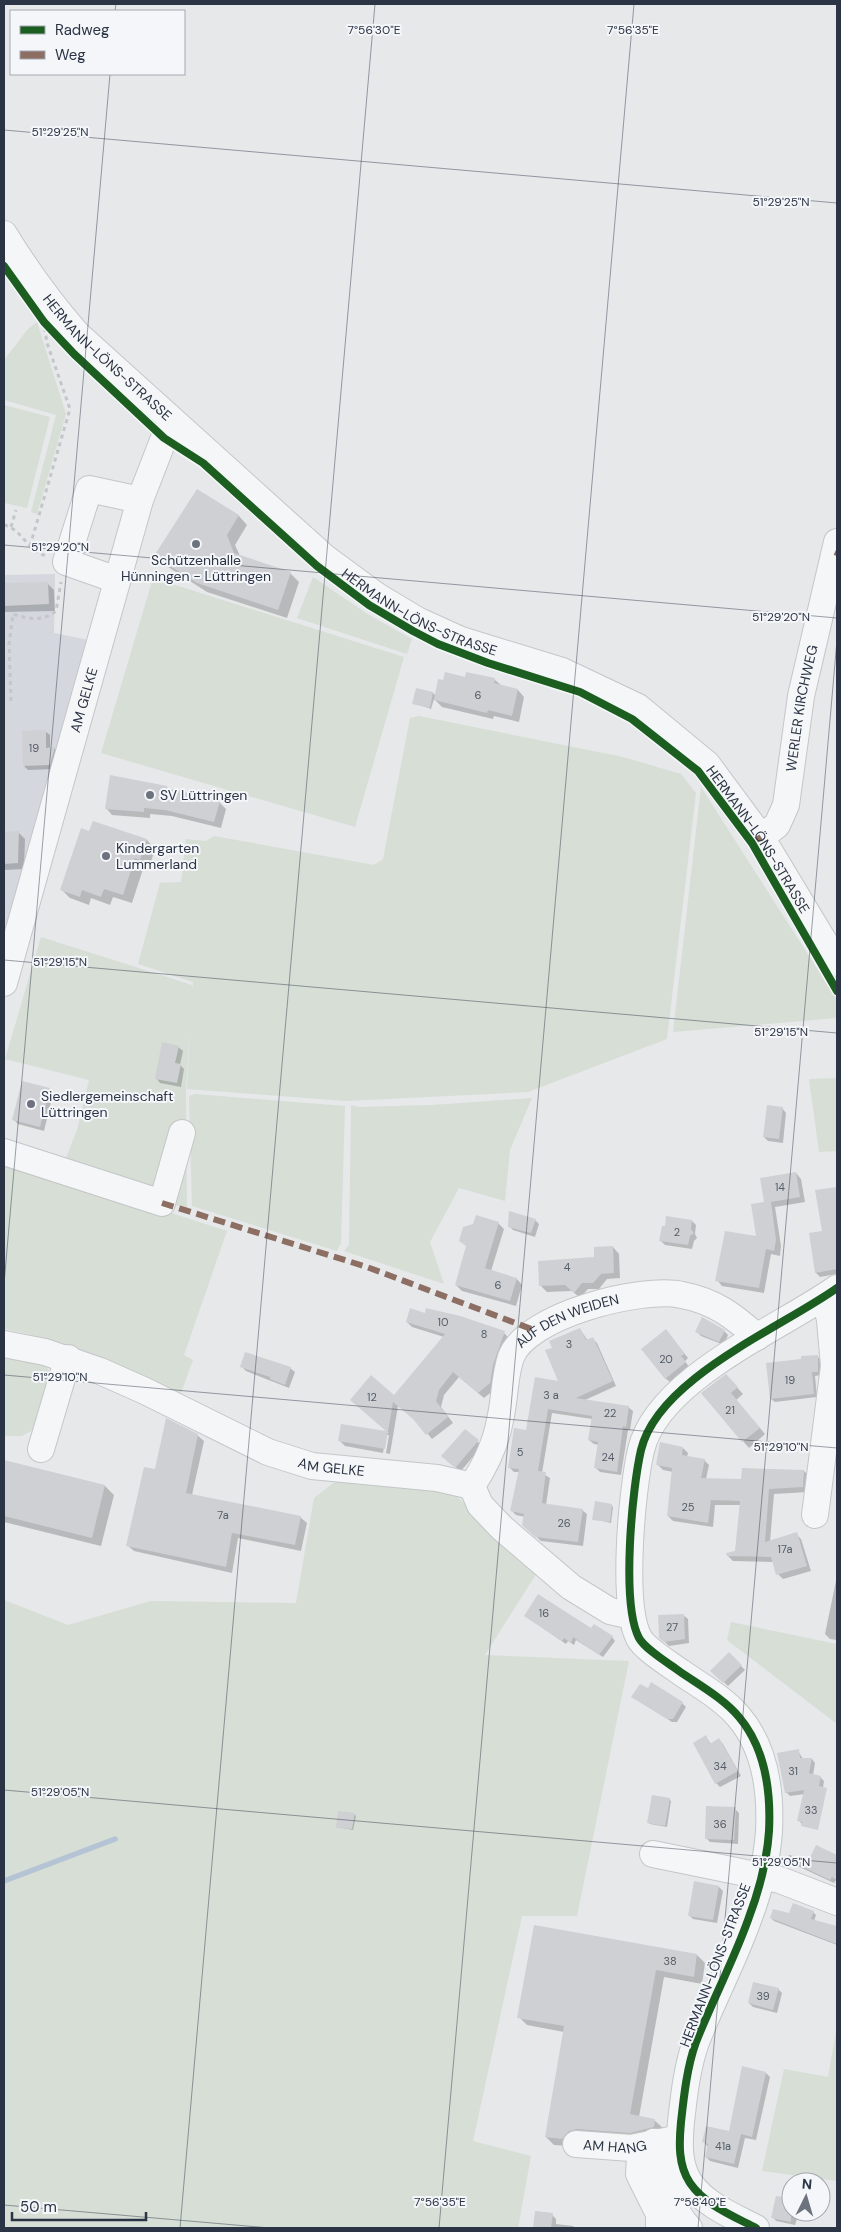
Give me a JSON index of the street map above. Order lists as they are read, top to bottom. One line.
{"streets":{"street":["HERMANN-LÖNS-STRASSE","AM GELKE","WERLER KIRCHWEG","AUF DEN WEIDEN","AM HANG"]},"crossings":[["HERMANN-LÖNS-STRASSE","AM GELKE"],["HERMANN-LÖNS-STRASSE","WERLER KIRCHWEG"],["HERMANN-LÖNS-STRASSE","AUF DEN WEIDEN"],["HERMANN-LÖNS-STRASSE","AM HANG"],["AM GELKE","AUF DEN WEIDEN"]],"places":["Schützenhalle Hünningen - Lüttringen","SV Lüttringen","Kindergarten Lummerland","Siedlergemeinschaft Lüttringen"],"house_numbers":["6","19","14","2","4","6","10","8","3","20","19","3 a","12","21","22","5","24","25","7a","26","17a","16","27","34","31","33","36","38","39","41a"],"legend":["Radweg","Weg"],"scale_bar":"50 m","north":"top","coordinates":["7°56'30\"E","7°56'35\"E","51°29'25\"N","51°29'20\"N","51°29'15\"N","51°29'10\"N","51°29'05\"N","7°56'40\"E"]}
